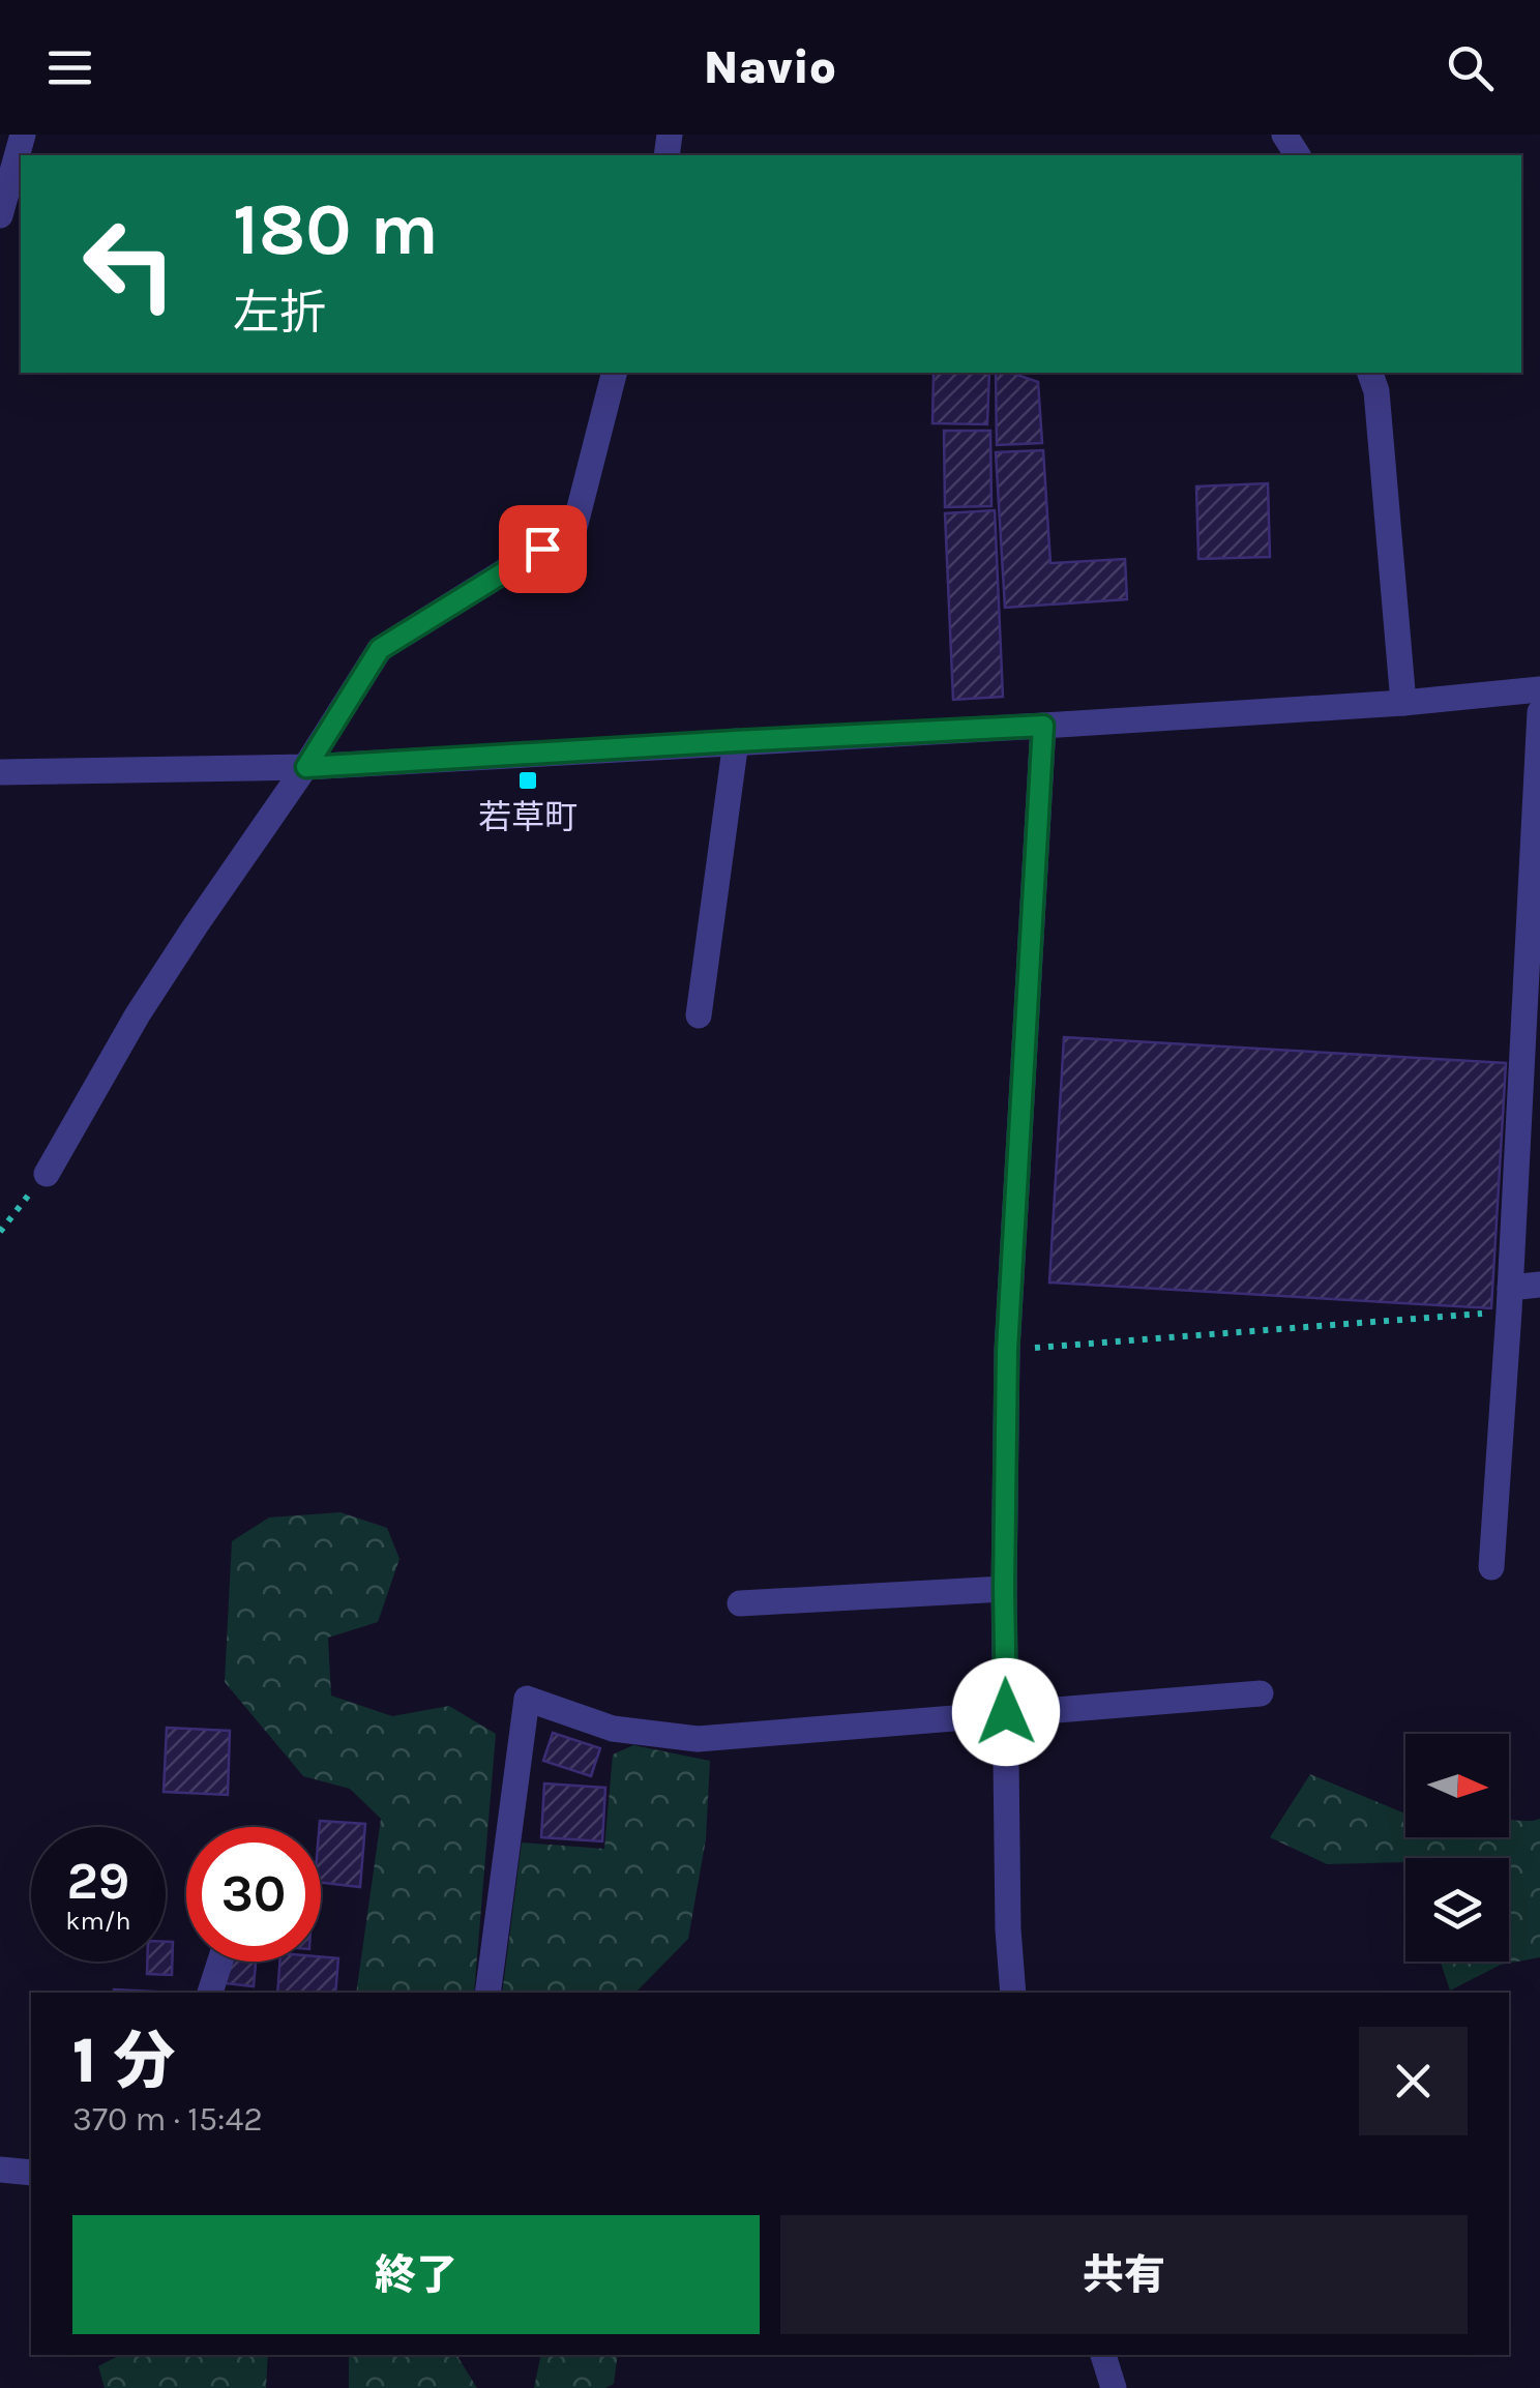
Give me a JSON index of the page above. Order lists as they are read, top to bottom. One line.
{"places":{"transit":["若草町"]},"north":"right","page":{"header":"Navio","turn":["180 m","左折"],"speed":"29 km/h","limit":"30","heading":["1 分","370 m · 15:42"],"buttons":["終了","共有"]}}
